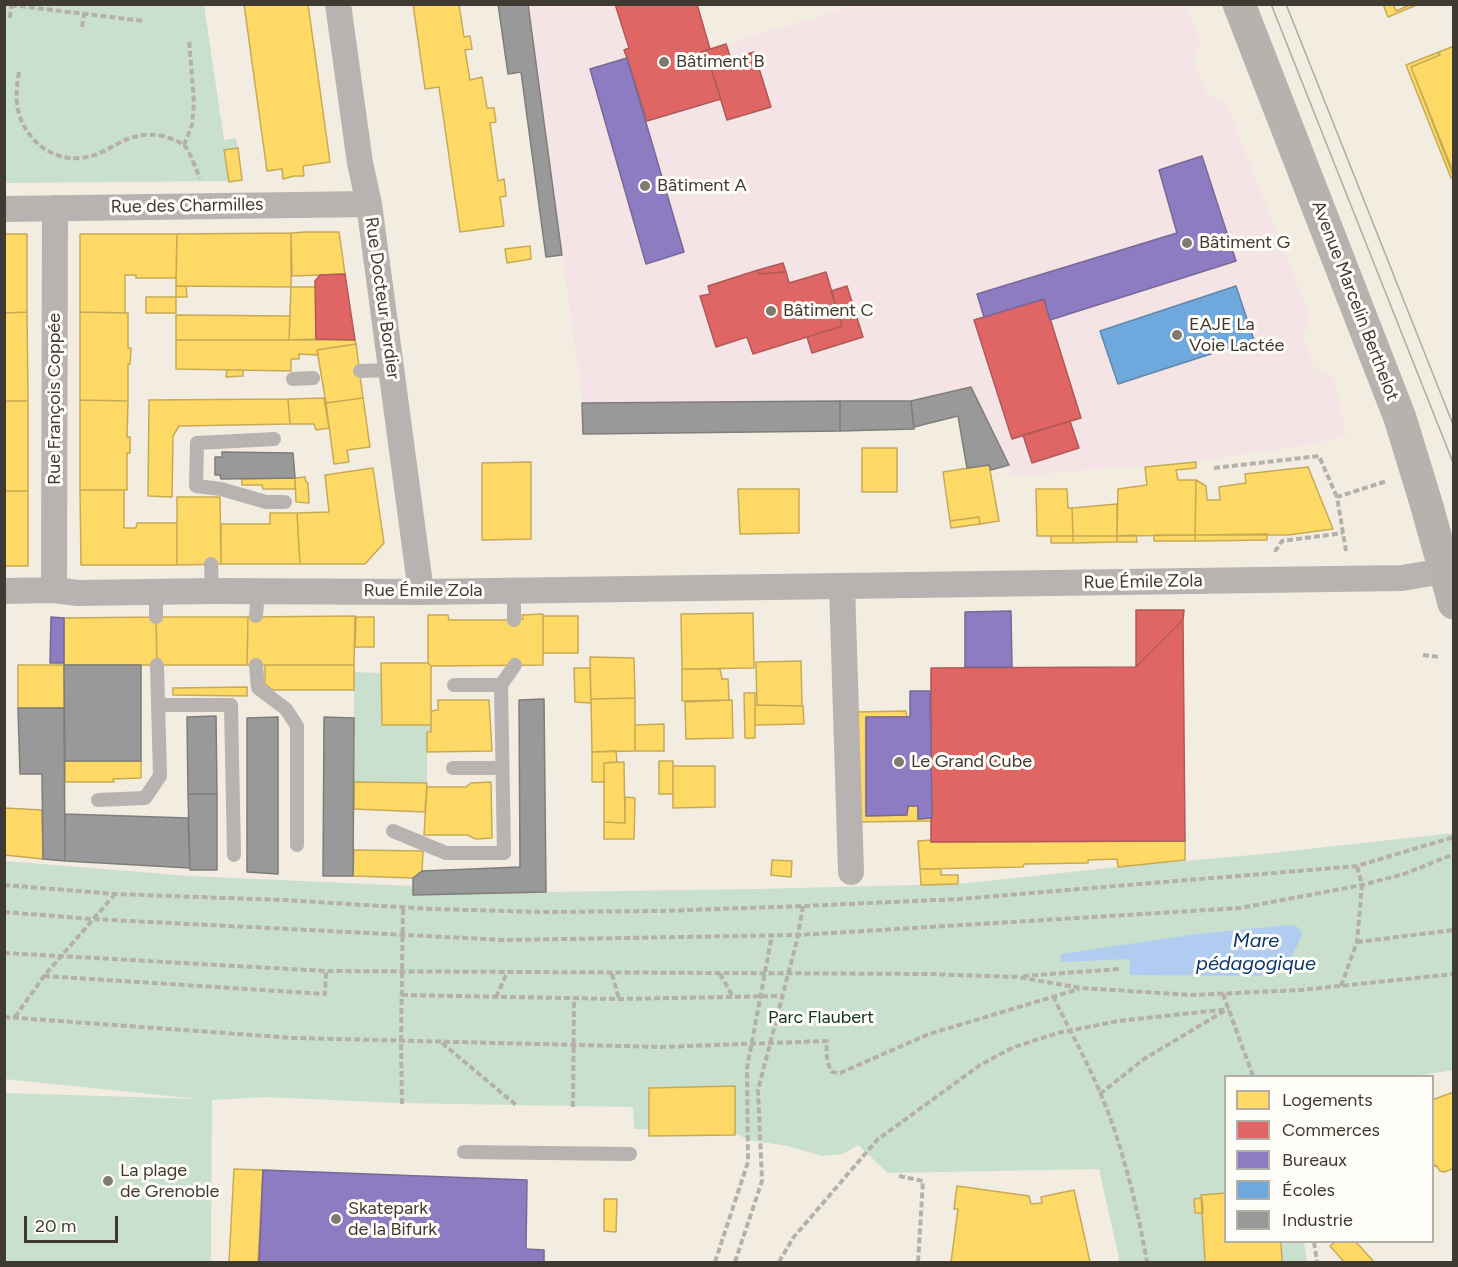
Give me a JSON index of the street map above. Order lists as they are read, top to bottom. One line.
{"streets":{"main road":["Avenue Marcelin Berthelot"],"street":["Rue des Charmilles","Rue Docteur Bordier","Rue François Coppée","Rue Émile Zola"]},"crossings":[["Rue des Charmilles","Rue Docteur Bordier"],["Rue des Charmilles","Rue François Coppée"],["Rue Docteur Bordier","Rue Émile Zola"],["Avenue Marcelin Berthelot","Rue Émile Zola"],["Rue François Coppée","Rue Émile Zola"]],"water":["Mare pédagogique"],"parks":["Parc Flaubert"],"places":["Bâtiment B","Bâtiment A","Bâtiment G","Bâtiment C","EAJE La Voie Lactée","Le Grand Cube","La plage de Grenoble","Skatepark de la Bifurk"],"legend":["Logements","Commerces","Bureaux","Écoles","Industrie"],"scale_bar":"20 m"}
